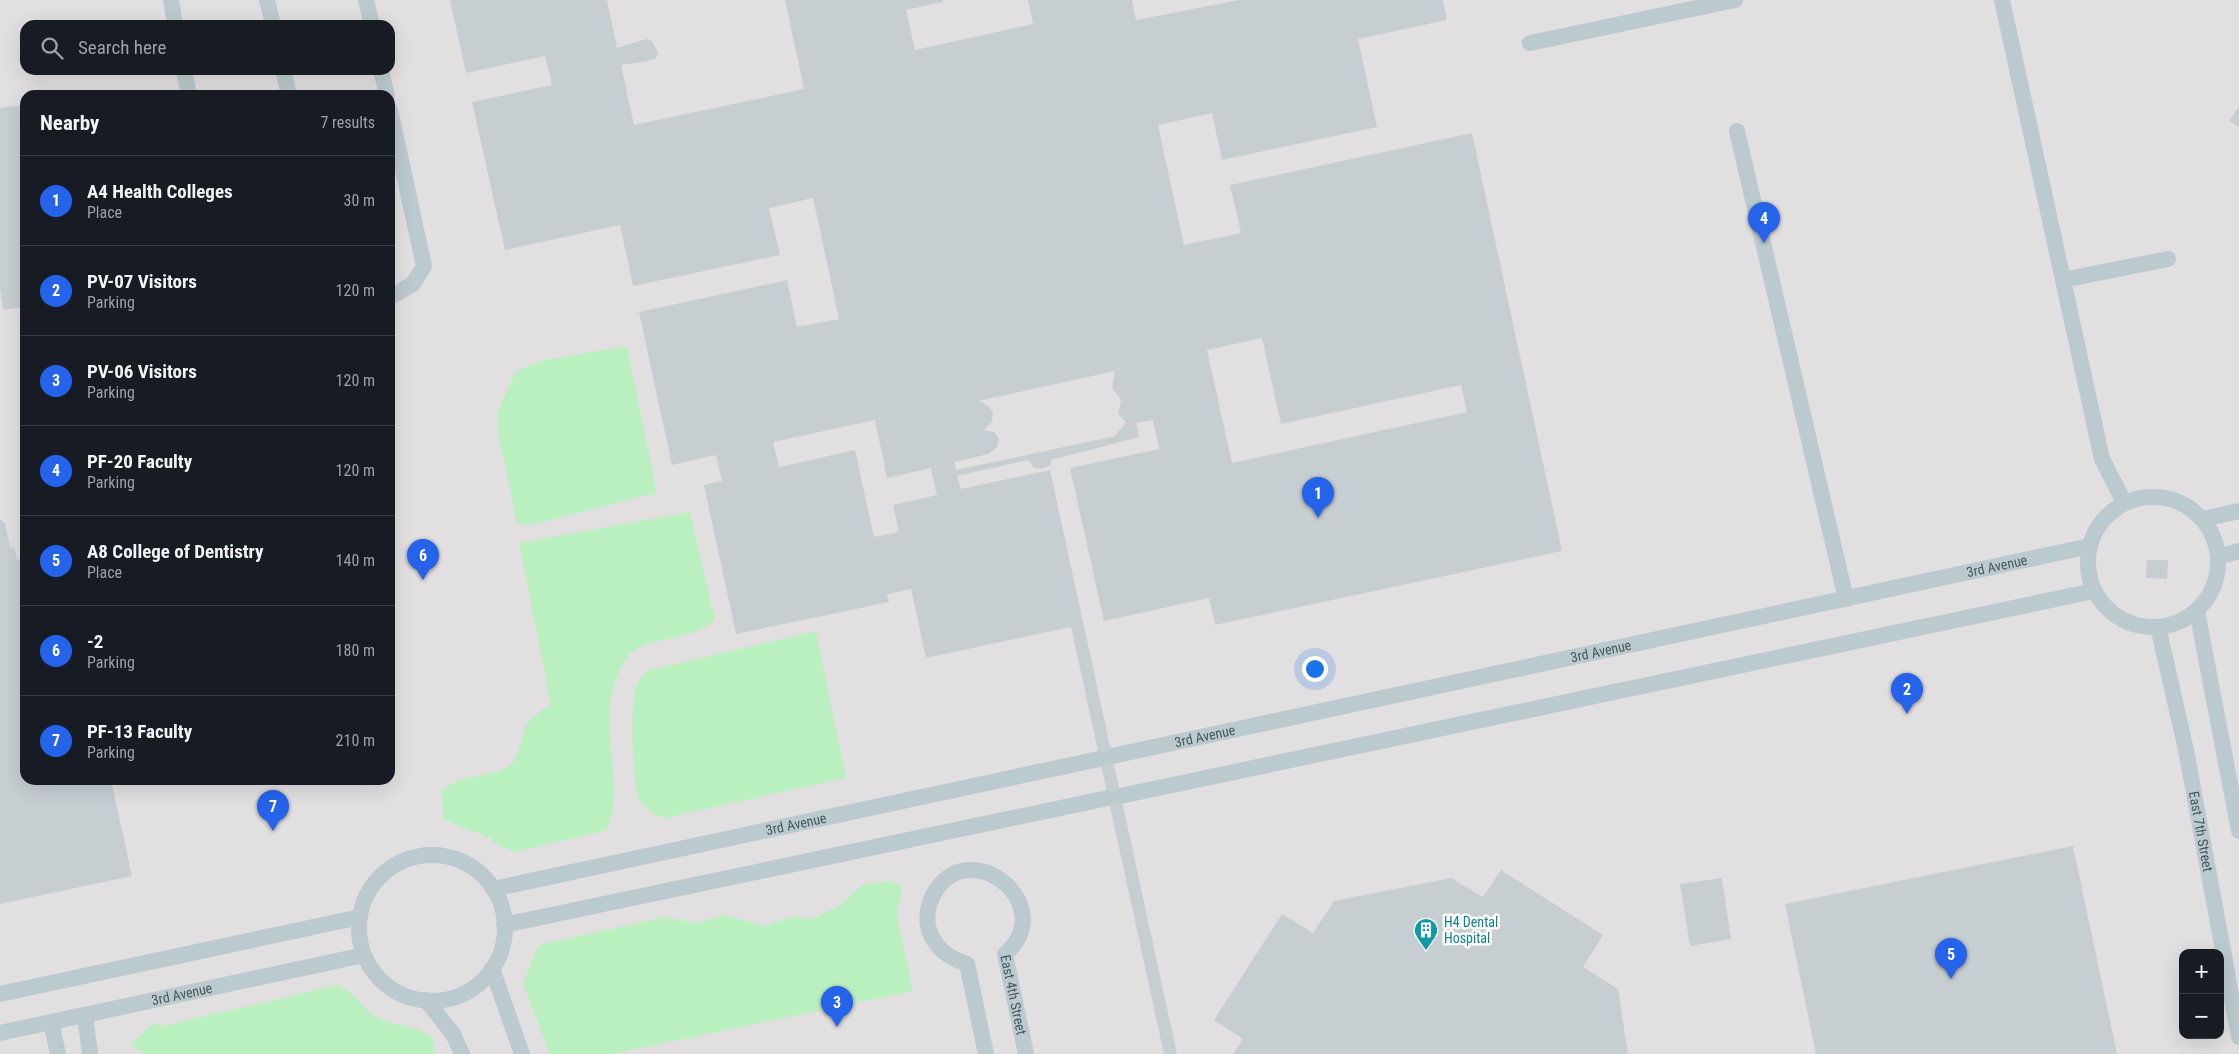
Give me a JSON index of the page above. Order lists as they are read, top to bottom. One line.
{"streets":{"lane":["3rd Avenue","East 7th Street","East 4th Street"]},"crossings":[["3rd Avenue","East 7th Street"]],"places":{"building":["H4 Dental Hospital"]},"page":{"search":"Search here","heading":["Nearby","7 results"],"list":[{"mark":"1","name":"A4 Health Colleges","note":"Place","value":"30 m"},{"mark":"2","name":"PV-07 Visitors","note":"Parking","value":"120 m"},{"mark":"3","name":"PV-06 Visitors","note":"Parking","value":"120 m"},{"mark":"4","name":"PF-20 Faculty","note":"Parking","value":"120 m"},{"mark":"5","name":"A8 College of Dentistry","note":"Place","value":"140 m"},{"mark":"6","name":"-2","note":"Parking","value":"180 m"},{"mark":"7","name":"PF-13 Faculty","note":"Parking","value":"210 m"}],"pins":["4","1","6","2","7","5","3"],"map_buttons":["+","−"]}}
